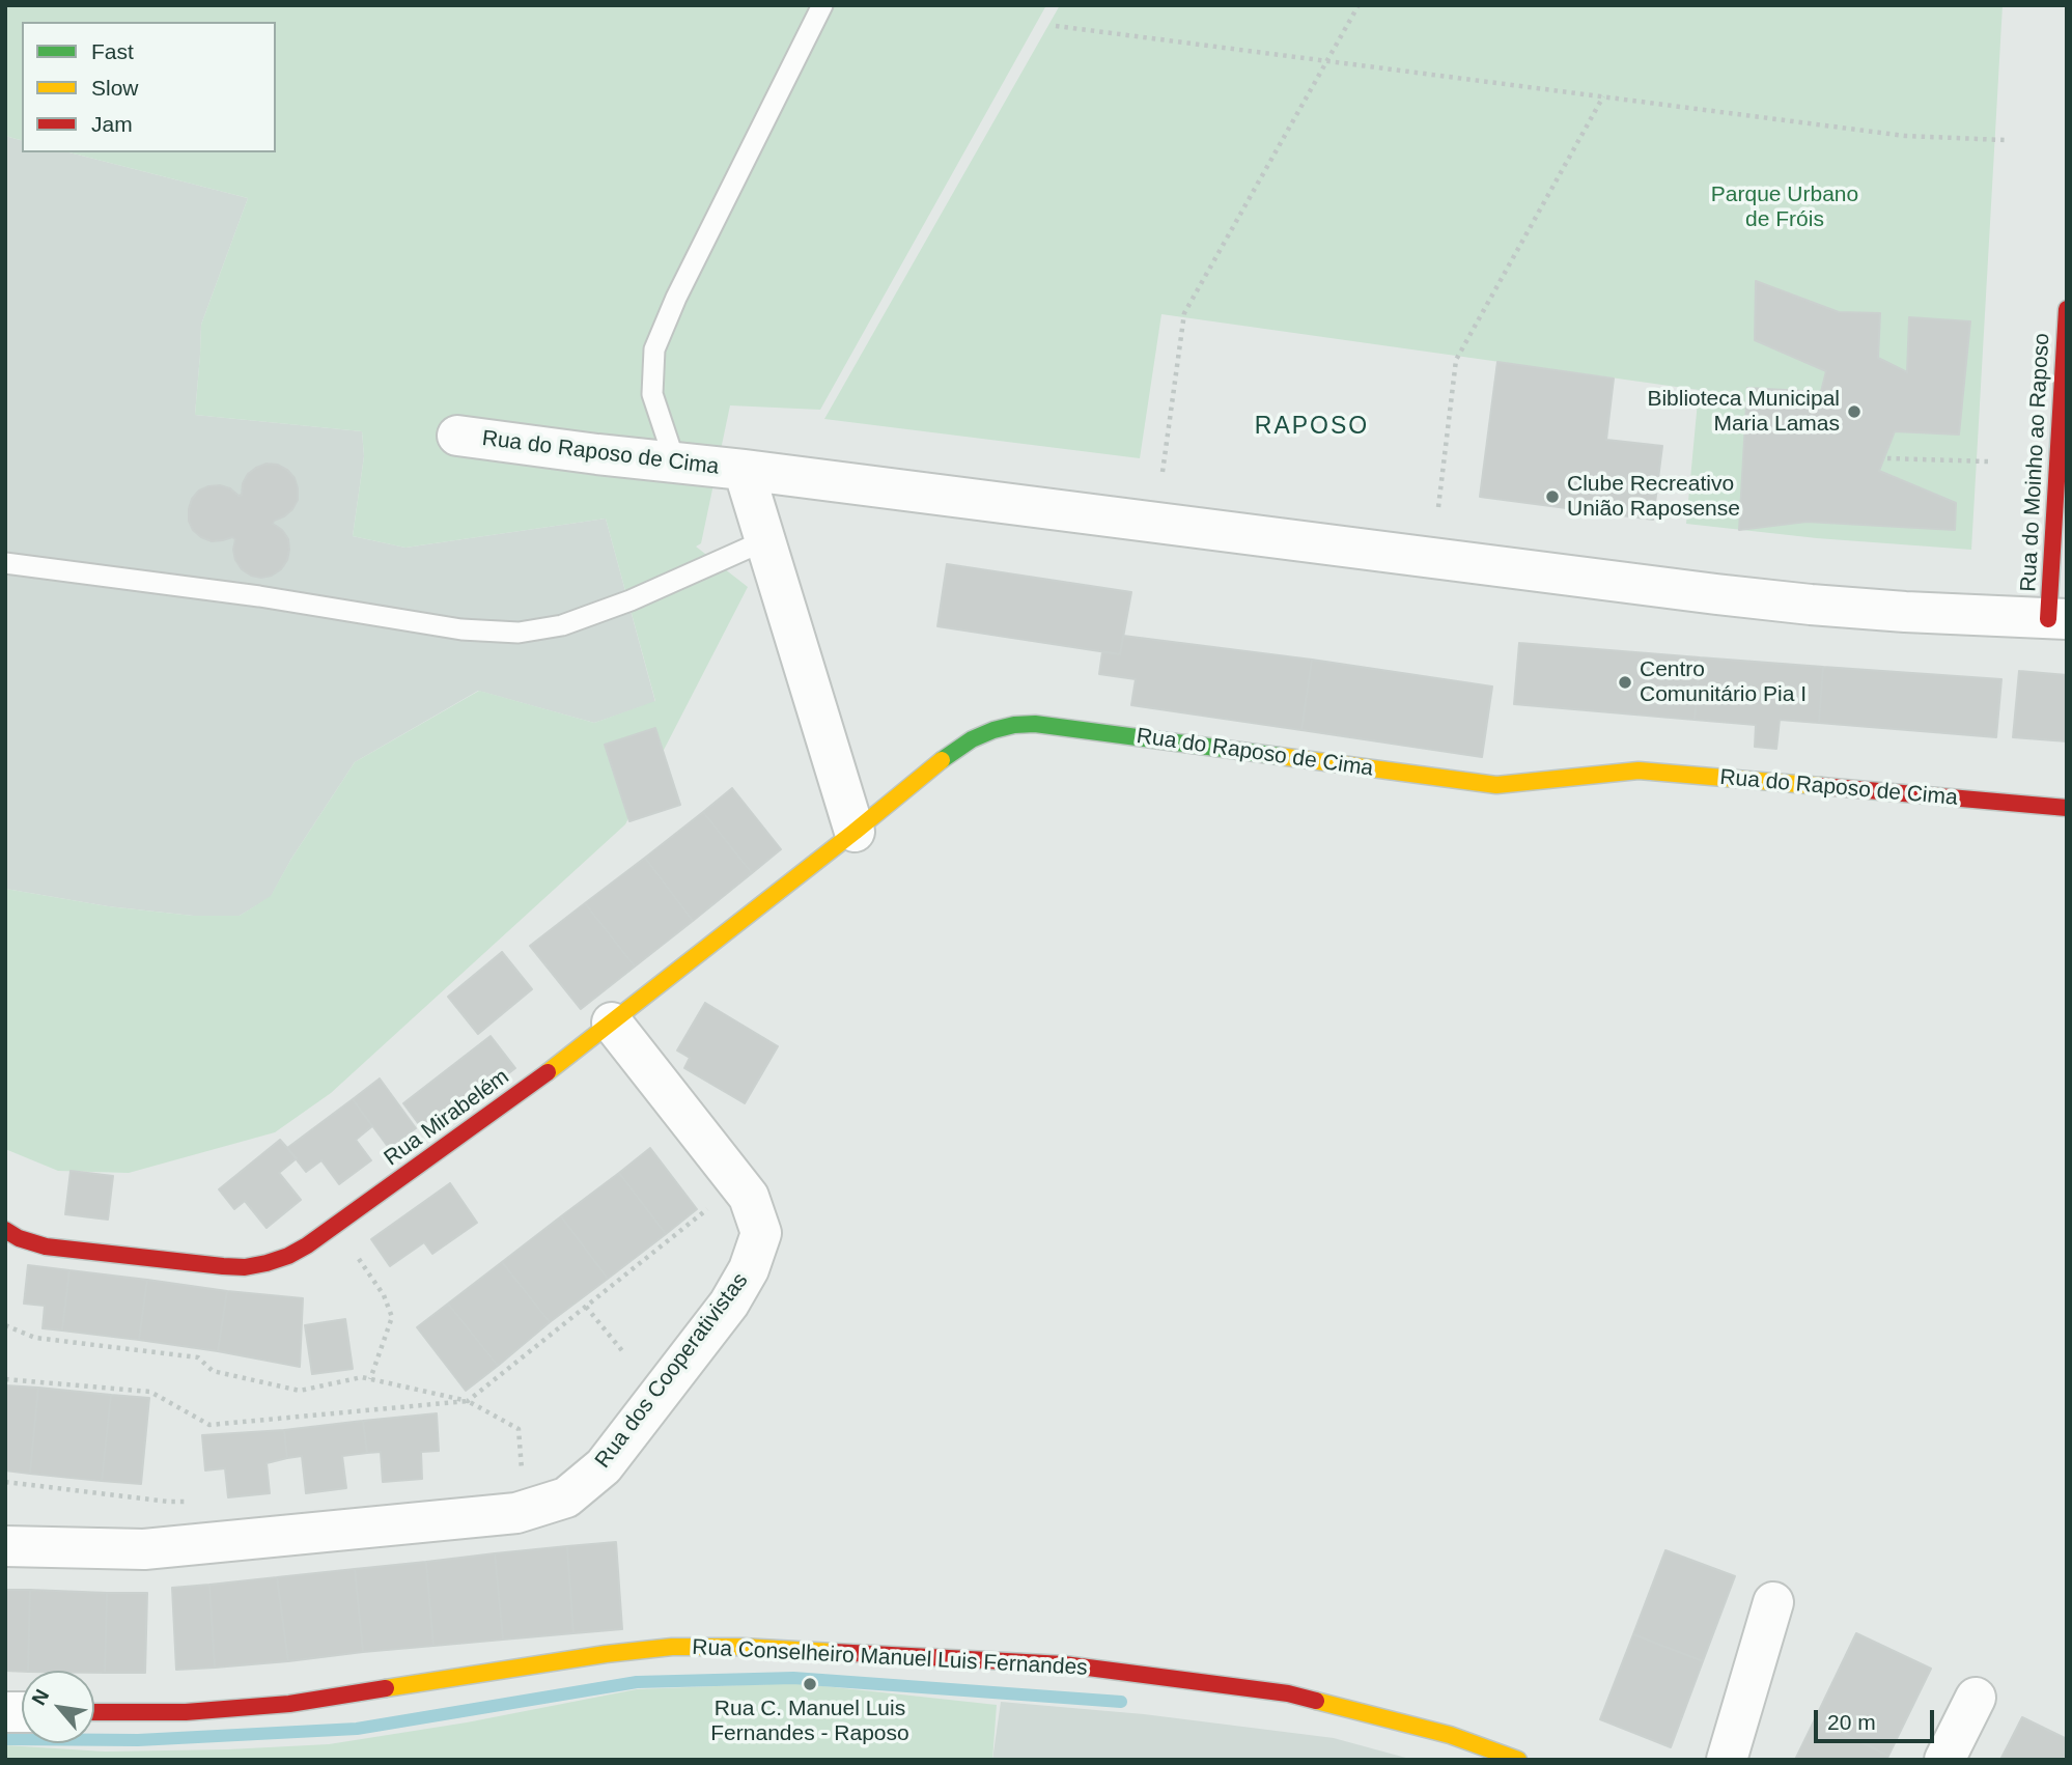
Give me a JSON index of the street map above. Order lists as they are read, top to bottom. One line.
{"streets":{"street":["Rua do Raposo de Cima","Rua do Moinho ao Raposo","Rua Mirabelém","Rua dos Cooperativistas","Rua Conselheiro Manuel Luis Fernandes"]},"crossings":[["Rua do Raposo de Cima","Rua do Moinho ao Raposo"],["Rua do Raposo de Cima","Rua Mirabelém"],["Rua Mirabelém","Rua dos Cooperativistas"]],"districts":["RAPOSO"],"parks":["Parque Urbano de Fróis"],"places":["Biblioteca Municipal Maria Lamas","Clube Recreativo União Raposense","Centro Comunitário Pia I","Rua C. Manuel Luis Fernandes - Raposo"],"legend":["Fast","Slow","Jam"],"scale_bar":"20 m","north":"top left"}
